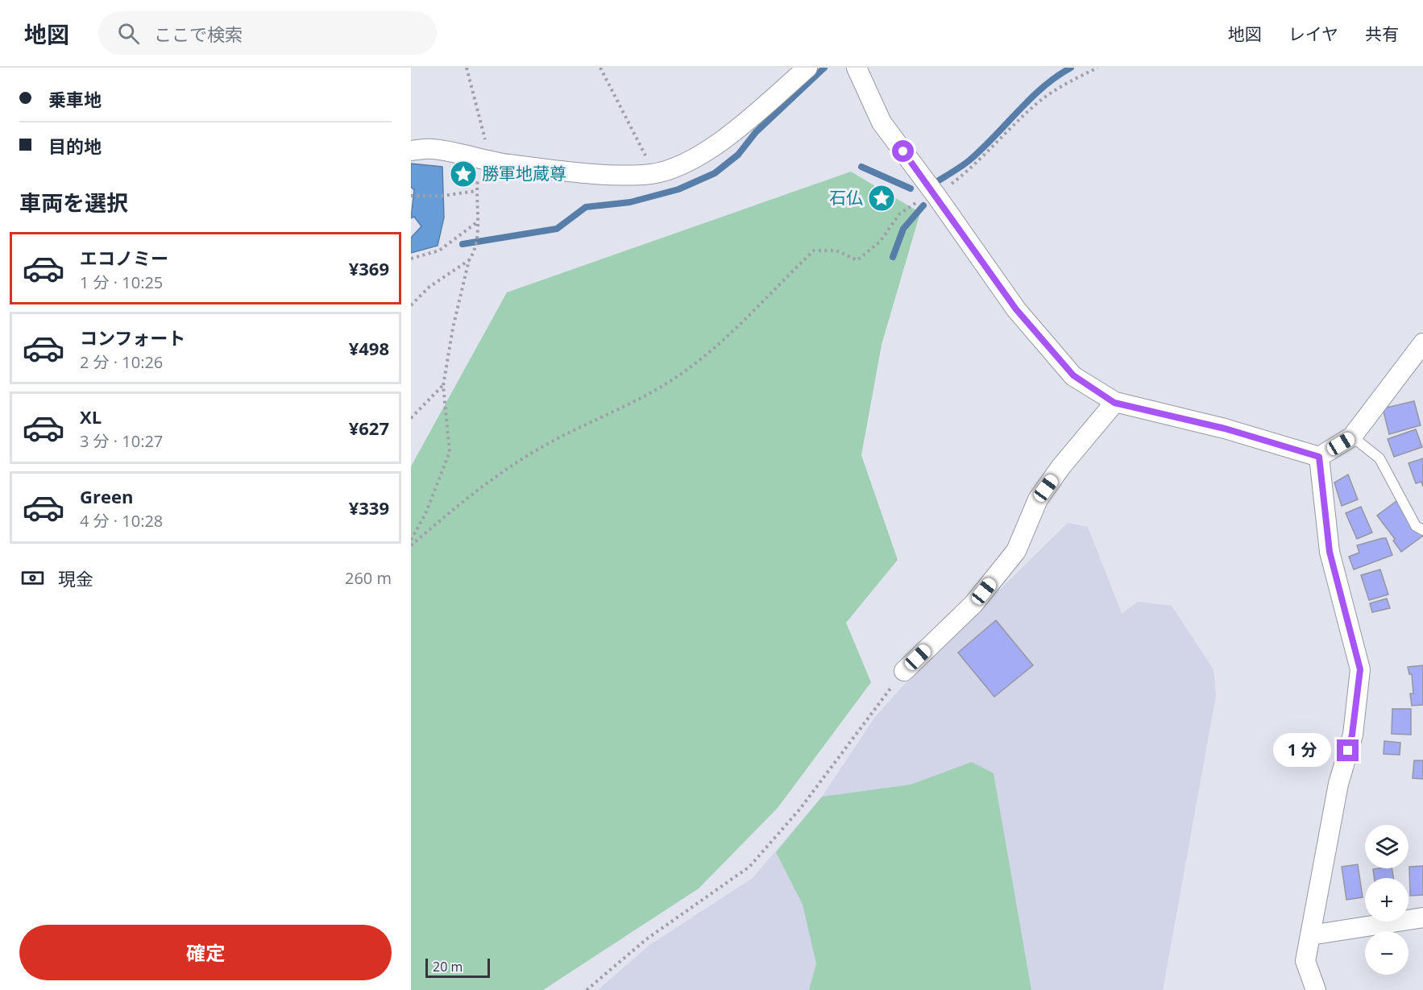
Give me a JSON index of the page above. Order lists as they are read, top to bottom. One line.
{"places":{"place":["勝軍地蔵尊","石仏"]},"scale_bar":"20 m","page":{"header":"地図","search":"ここで検索","nav":["地図","レイヤ","共有"],"banner":["乗車地","目的地"],"heading":"車両を選択","list":[{"name":"エコノミー","note":"1 分 · 10:25","value":"¥369"},{"name":"コンフォート","note":"2 分 · 10:26","value":"¥498"},{"name":"XL","note":"3 分 · 10:27","value":"¥627"},{"name":"Green","note":"4 分 · 10:28","value":"¥339"}],"pay":["現金","260 m"],"bubble":"1 分","map_buttons":["+","−"],"buttons":"確定","scale":"20 m"}}
